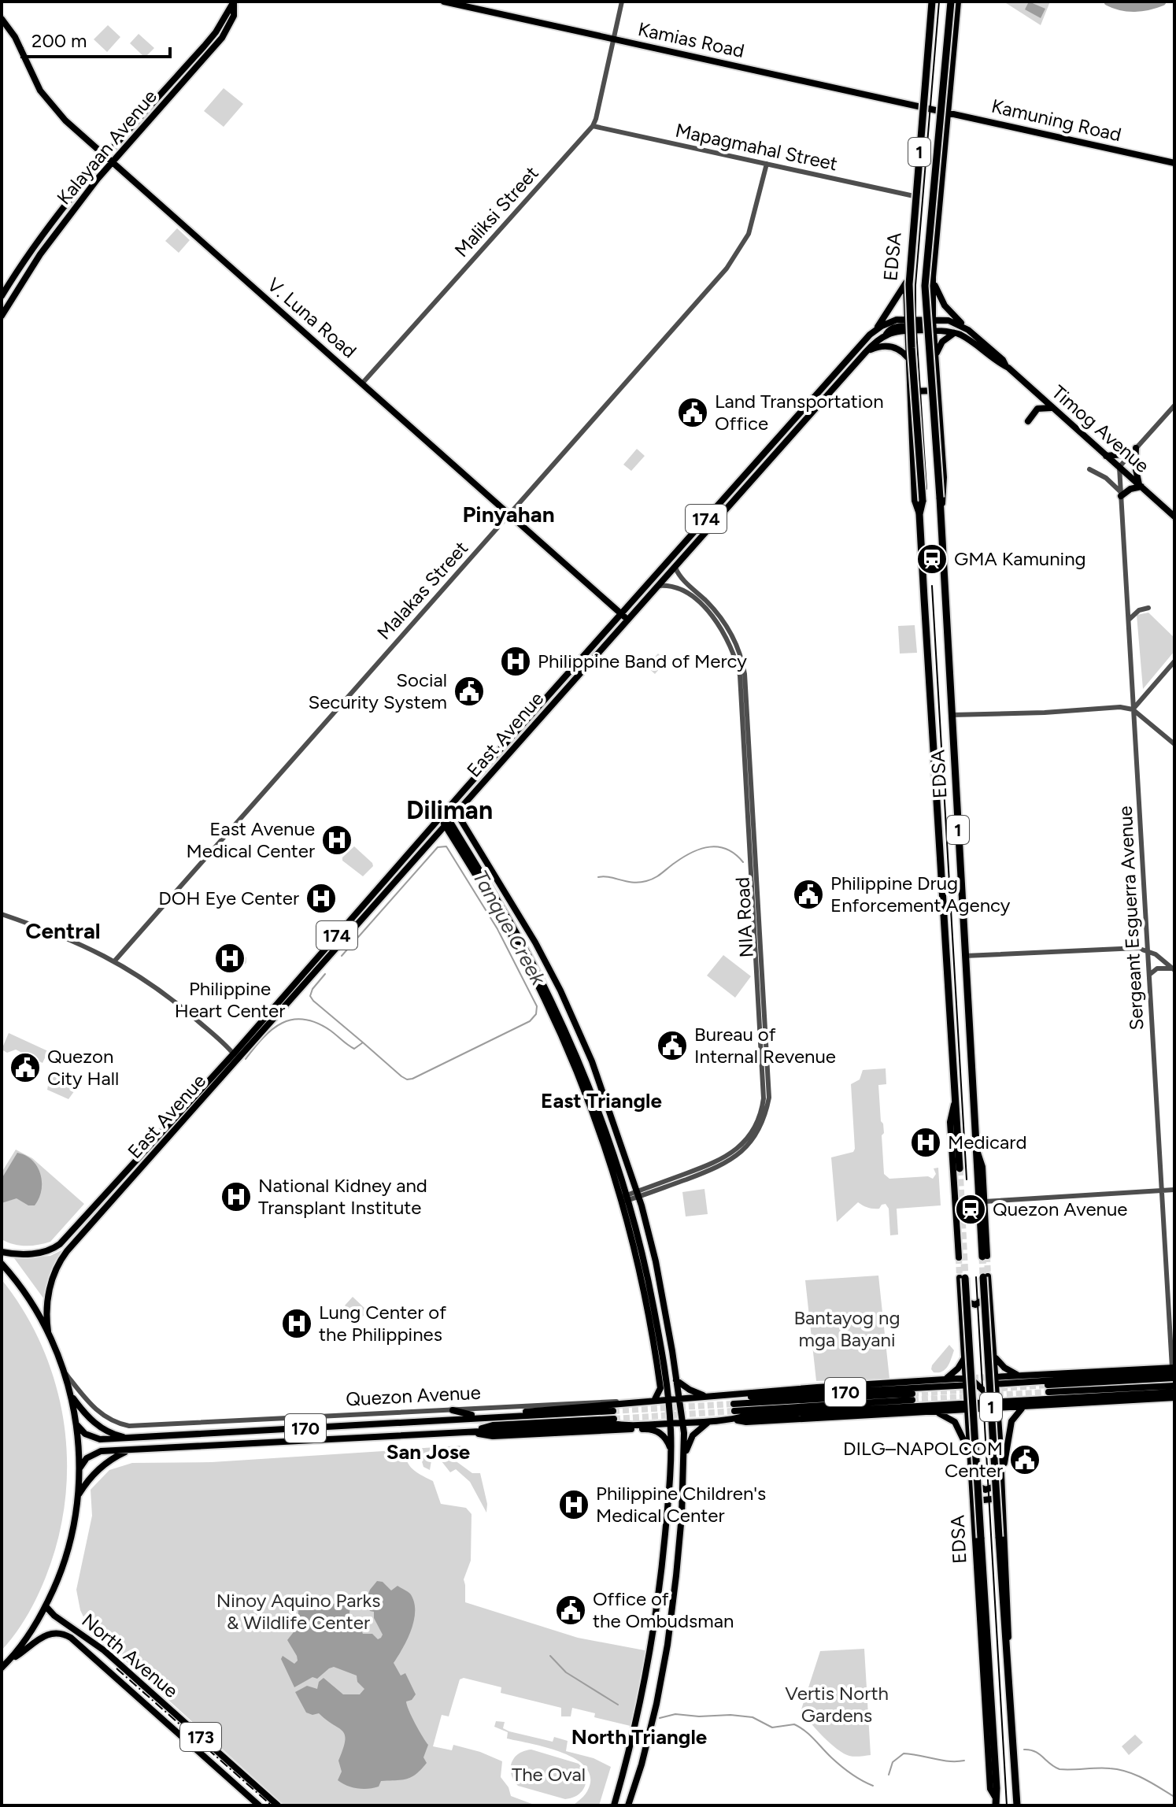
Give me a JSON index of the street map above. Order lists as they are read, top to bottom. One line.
{"streets":{"highway":["1","EDSA"],"main road":["Kamias Road","Kamuning Road","Kalayaan Avenue","V. Luna Road","Timog Avenue","174","East Avenue","170","Quezon Avenue","North Avenue","173"],"street":["Mapagmahal Street","Maliksi Street","Malakas Street","NIA Road","Sergeant Esguerra Avenue"]},"crossings":[["Kamias Road","Kamuning Road"],["Kamias Road","Maliksi Street"],["Kamias Road","EDSA"],["Kamuning Road","EDSA"],["Kalayaan Avenue","V. Luna Road"],["Mapagmahal Street","Maliksi Street"],["Mapagmahal Street","EDSA"],["Mapagmahal Street","Malakas Street"],["Maliksi Street","V. Luna Road"],["EDSA","Timog Avenue"],["EDSA","East Avenue"],["EDSA","Quezon Avenue"],["V. Luna Road","Malakas Street"],["V. Luna Road","East Avenue"],["Timog Avenue","East Avenue"],["Timog Avenue","Sergeant Esguerra Avenue"],["East Avenue","NIA Road"],["East Avenue","170"],["170","Quezon Avenue"],["170","North Avenue"]],"districts":["Pinyahan","Diliman","Central","East Triangle","San Jose","North Triangle"],"water":["Tanque Creek"],"parks":["Bantayog ng mga Bayani","Ninoy Aquino Parks & Wildlife Center","Vertis North Gardens","The Oval"],"places":{"public building":["Land Transportation Office","Social Security System","Philippine Drug Enforcement Agency","Bureau of Internal Revenue","Quezon City Hall","DILG–NAPOLCOM Center","Office of the Ombudsman"],"station":["GMA Kamuning","Quezon Avenue"],"hospital":["Philippine Band of Mercy","East Avenue Medical Center","DOH Eye Center","Philippine Heart Center","Medicard","National Kidney and Transplant Institute","Lung Center of the Philippines","Philippine Children's Medical Center"]},"scale_bar":"200 m"}
